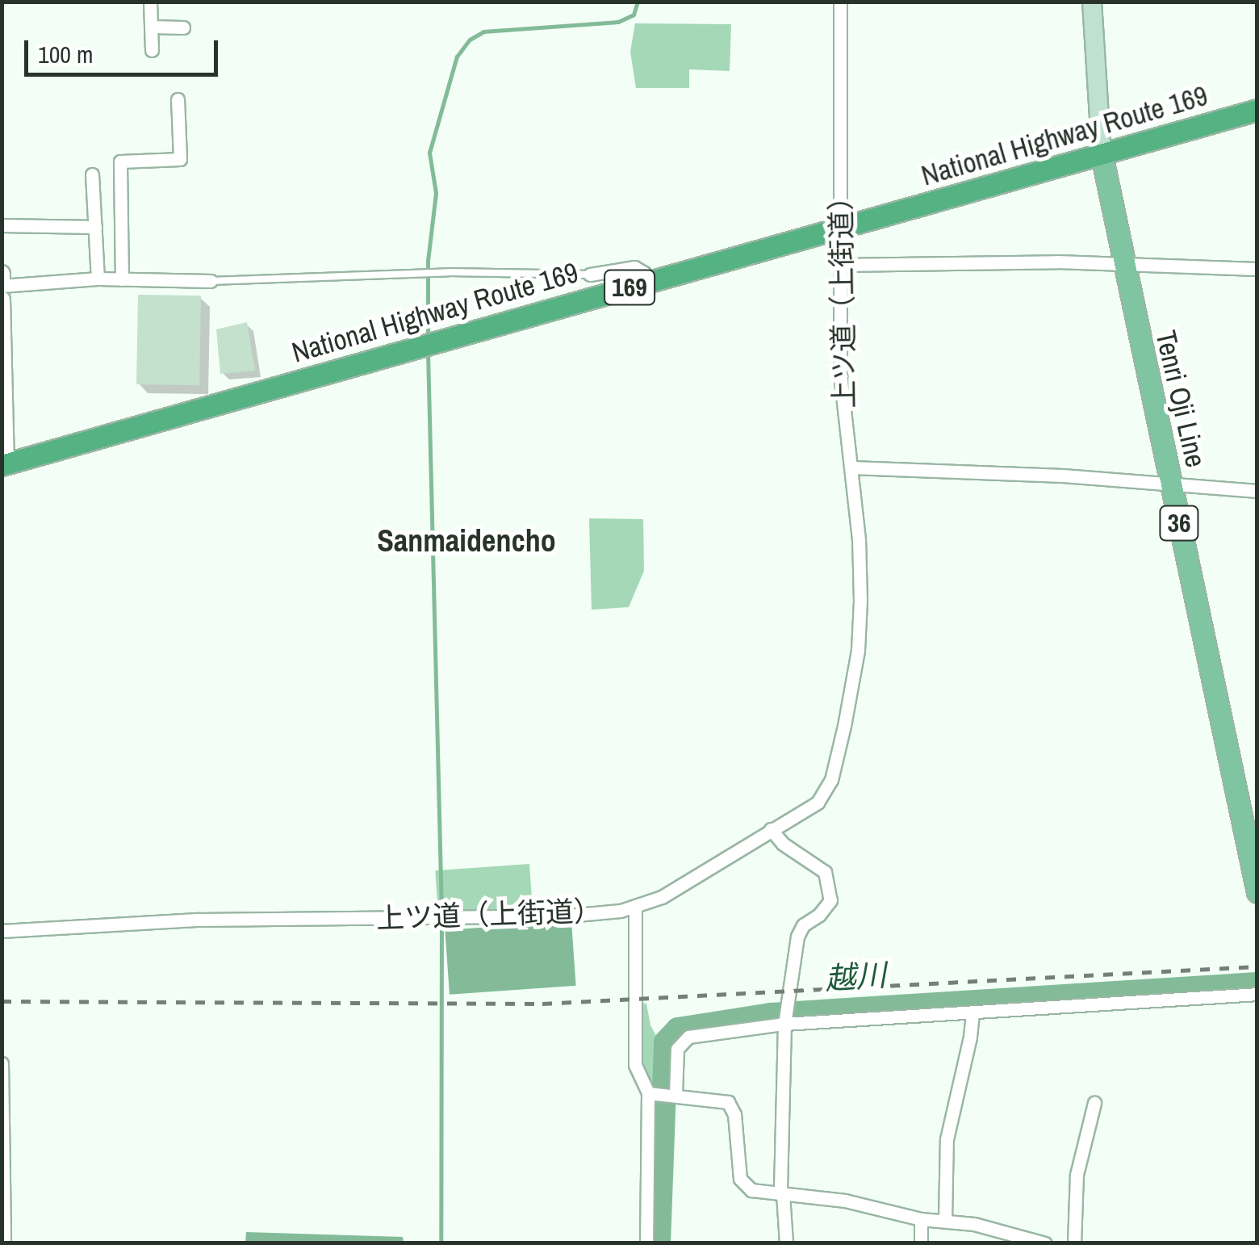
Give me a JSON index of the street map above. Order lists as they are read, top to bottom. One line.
{"streets":{"highway":["National Highway Route 169","169"],"main road":["Tenri Oji Line","36"],"street":["上ツ道（上街道）"]},"crossings":[["National Highway Route 169","上ツ道（上街道）"],["National Highway Route 169","Tenri Oji Line"]],"districts":["Sanmaidencho"],"water":["越川"],"scale_bar":"100 m"}
